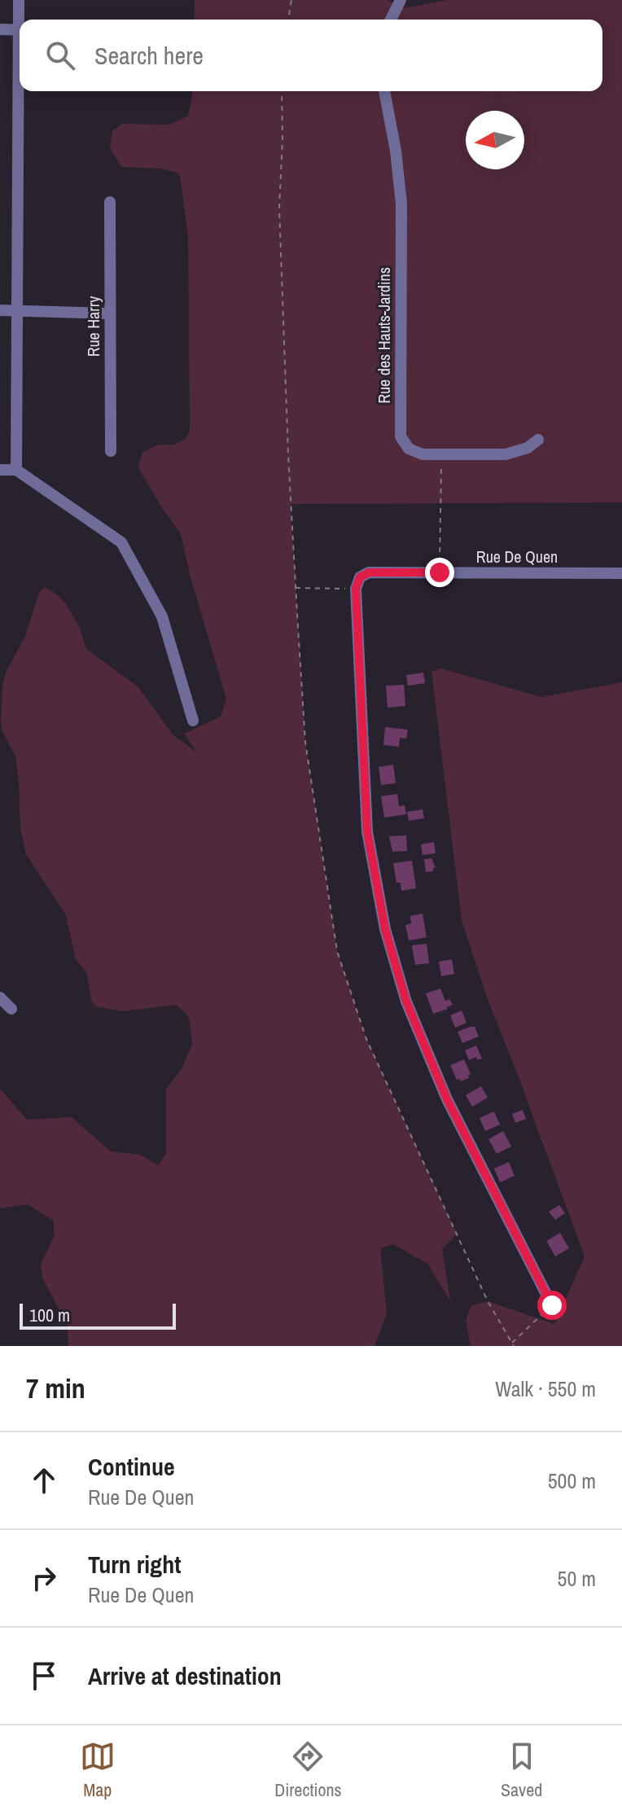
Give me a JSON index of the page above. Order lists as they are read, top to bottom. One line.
{"streets":{"street":["Rue Harry","Rue des Hauts-Jardins","Rue De Quen"]},"scale_bar":"100 m","north":"left","page":{"search":"Search here","scale":"100 m","heading":["7 min","Walk · 550 m"],"list":[["Continue","Rue De Quen","500 m"],["Turn right","Rue De Quen","50 m"],"Arrive at destination"],"nav":["Map","Directions","Saved"]}}
